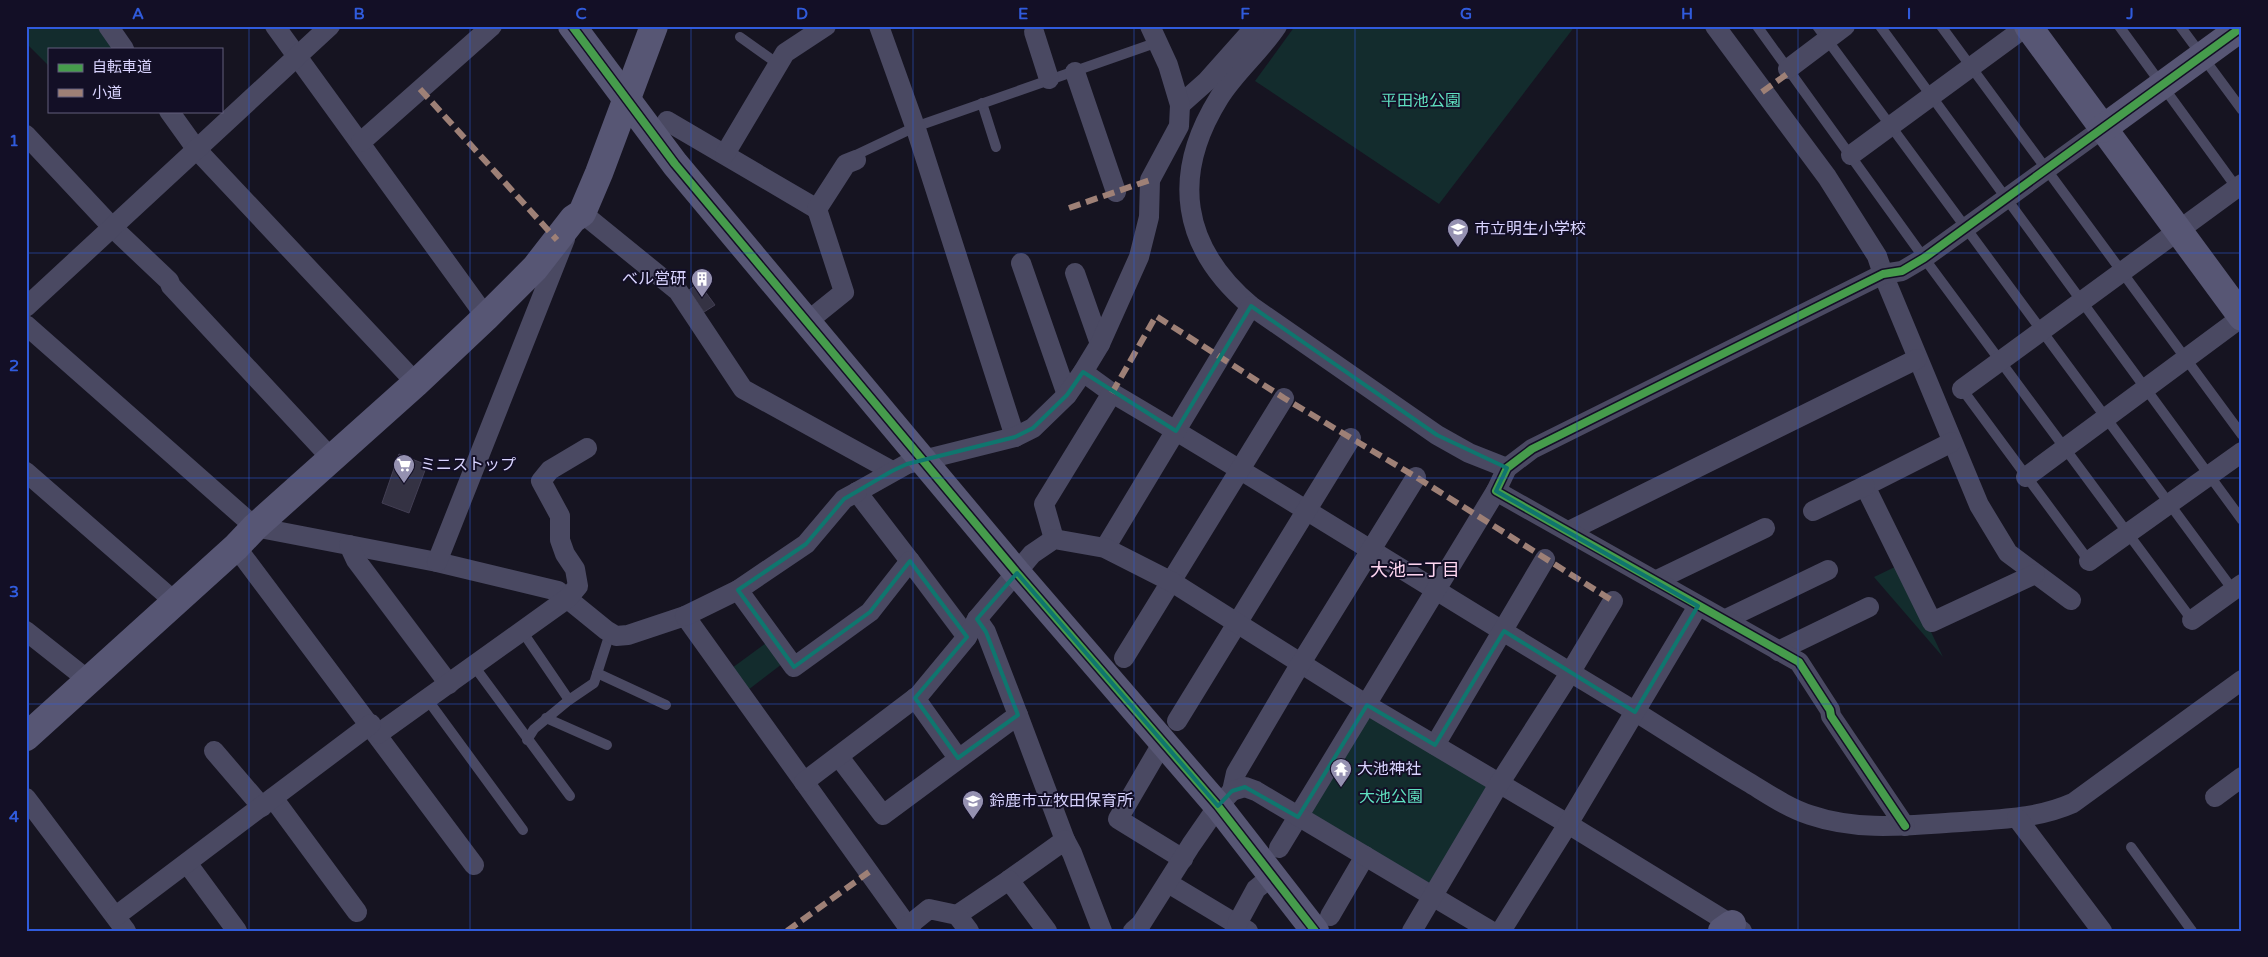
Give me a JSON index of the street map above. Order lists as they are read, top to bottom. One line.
{"districts":["大池二丁目"],"parks":["平田池公園","大池公園"],"places":{"school or university":["市立明生小学校","鈴鹿市立牧田保育所"],"building":["べル営研"],"supermarket":["ミニストップ"],"temple":["大池神社"]},"legend":["自転車道","小道"],"grid":{"columns":["A","B","C","D","E","F","G","H","I","J"],"rows":["1","2","3","4"]}}
